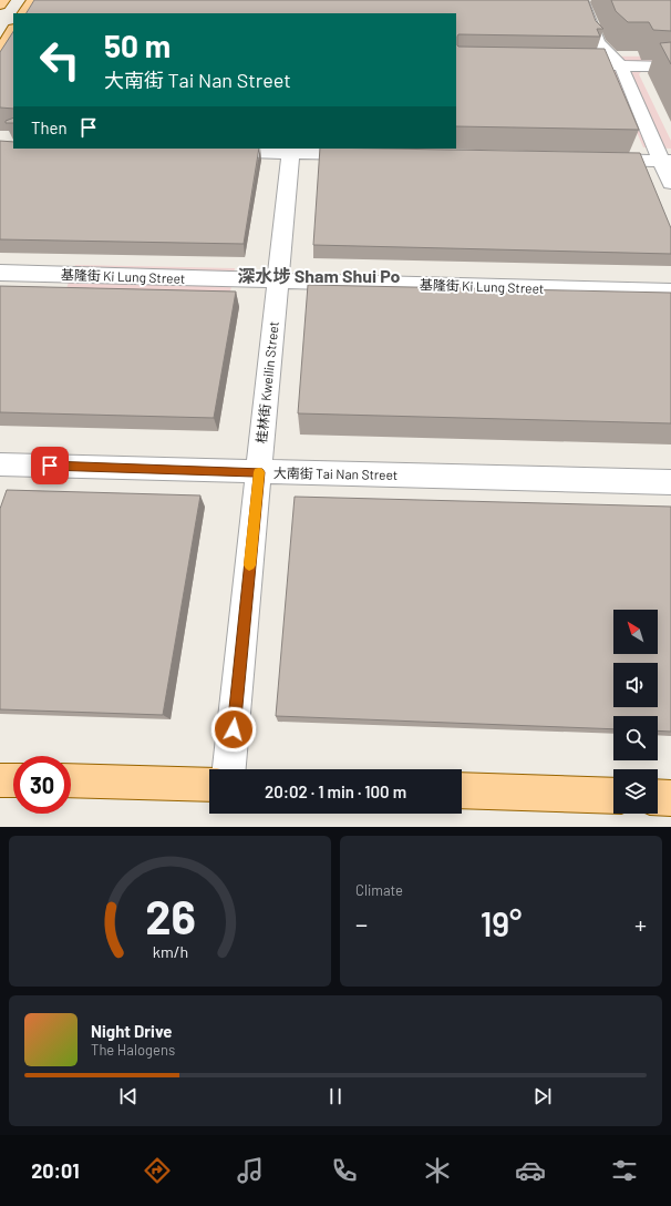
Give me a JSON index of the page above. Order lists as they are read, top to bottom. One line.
{"streets":{"street":["基隆街 Ki Lung Street","桂林街 Kweilin Street","大南街 Tai Nan Street"]},"crossings":[["基隆街 Ki Lung Street","桂林街 Kweilin Street"],["桂林街 Kweilin Street","大南街 Tai Nan Street"]],"districts":["深水埗 Sham Shui Po"],"north":"top left","page":{"turn":["50 m","大南街 Tai Nan Street"],"then":"Then","limit":"30","trip":"20:02 · 1 min · 100 m","tile":"Climate","heat":["−","19°","+"],"song":["Night Drive","The Halogens"],"tabs":"20:01","gauge":["26","km/h"]}}
